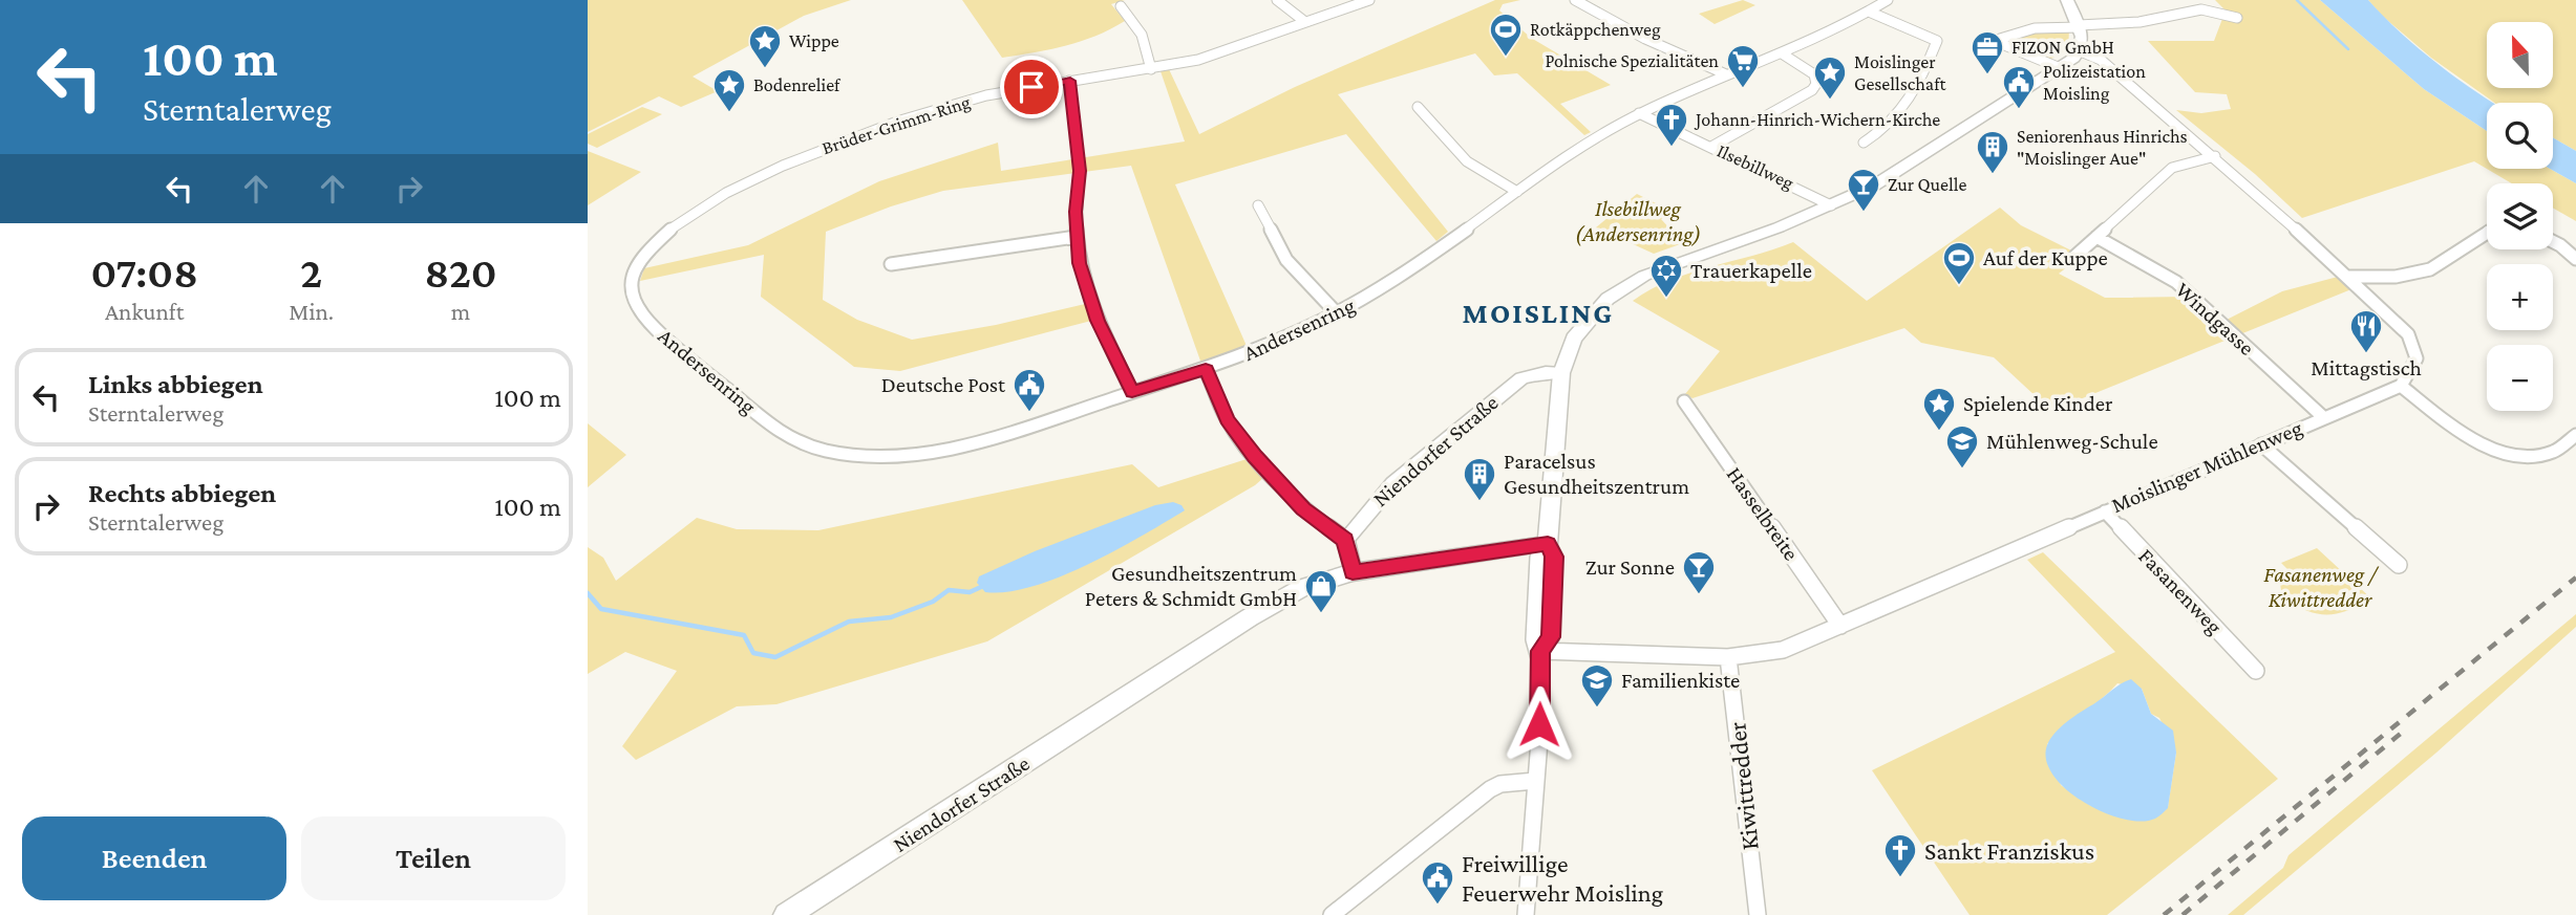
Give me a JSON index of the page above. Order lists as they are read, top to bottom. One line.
{"streets":{"main road":["Niendorfer Straße"],"street":["Brüder-Grimm-Ring","Ilsebillweg","Windgasse","Andersenring","Moislinger Mühlenweg","Hasselbreite","Fasanenweg","Kiwittredder"]},"crossings":[["Brüder-Grimm-Ring","Andersenring"],["Ilsebillweg","Andersenring"],["Windgasse","Moislinger Mühlenweg"],["Moislinger Mühlenweg","Hasselbreite"],["Moislinger Mühlenweg","Fasanenweg"],["Moislinger Mühlenweg","Kiwittredder"]],"districts":["MOISLING"],"parks":["Ilsebillweg (Andersenring)","Fasanenweg / Kiwittredder"],"places":{"sports":["Rotkäppchenweg","Auf der Kuppe"],"place":["Wippe","Moislinger Gesellschaft","Bodenrelief","Spielende Kinder"],"office":["FIZON GmbH"],"supermarket":["Polnische Spezialitäten"],"public building":["Polizeistation Moisling","Deutsche Post","Freiwillige Feuerwehr Moisling"],"church":["Johann-Hinrich-Wichern-Kirche","Sankt Franziskus"],"building":["Seniorenhaus Hinrichs \"Moislinger Aue\"","Paracelsus Gesundheitszentrum"],"bar":["Zur Quelle","Zur Sonne"],"synagogue":["Trauerkapelle"],"restaurant":["Mittagstisch"],"school or university":["Mühlenweg-Schule","Familienkiste"],"shop":["Gesundheitszentrum Peters & Schmidt GmbH"]},"north":"top","page":{"turn":["100 m","Sterntalerweg"],"map_buttons":["+","−"],"eta":["07:08","Ankunft","2","Min.","820","m"],"list":[{"name":"Links abbiegen","note":"Sterntalerweg","value":"100 m"},{"name":"Rechts abbiegen","note":"Sterntalerweg","value":"100 m"}],"buttons":["Beenden","Teilen"]}}
